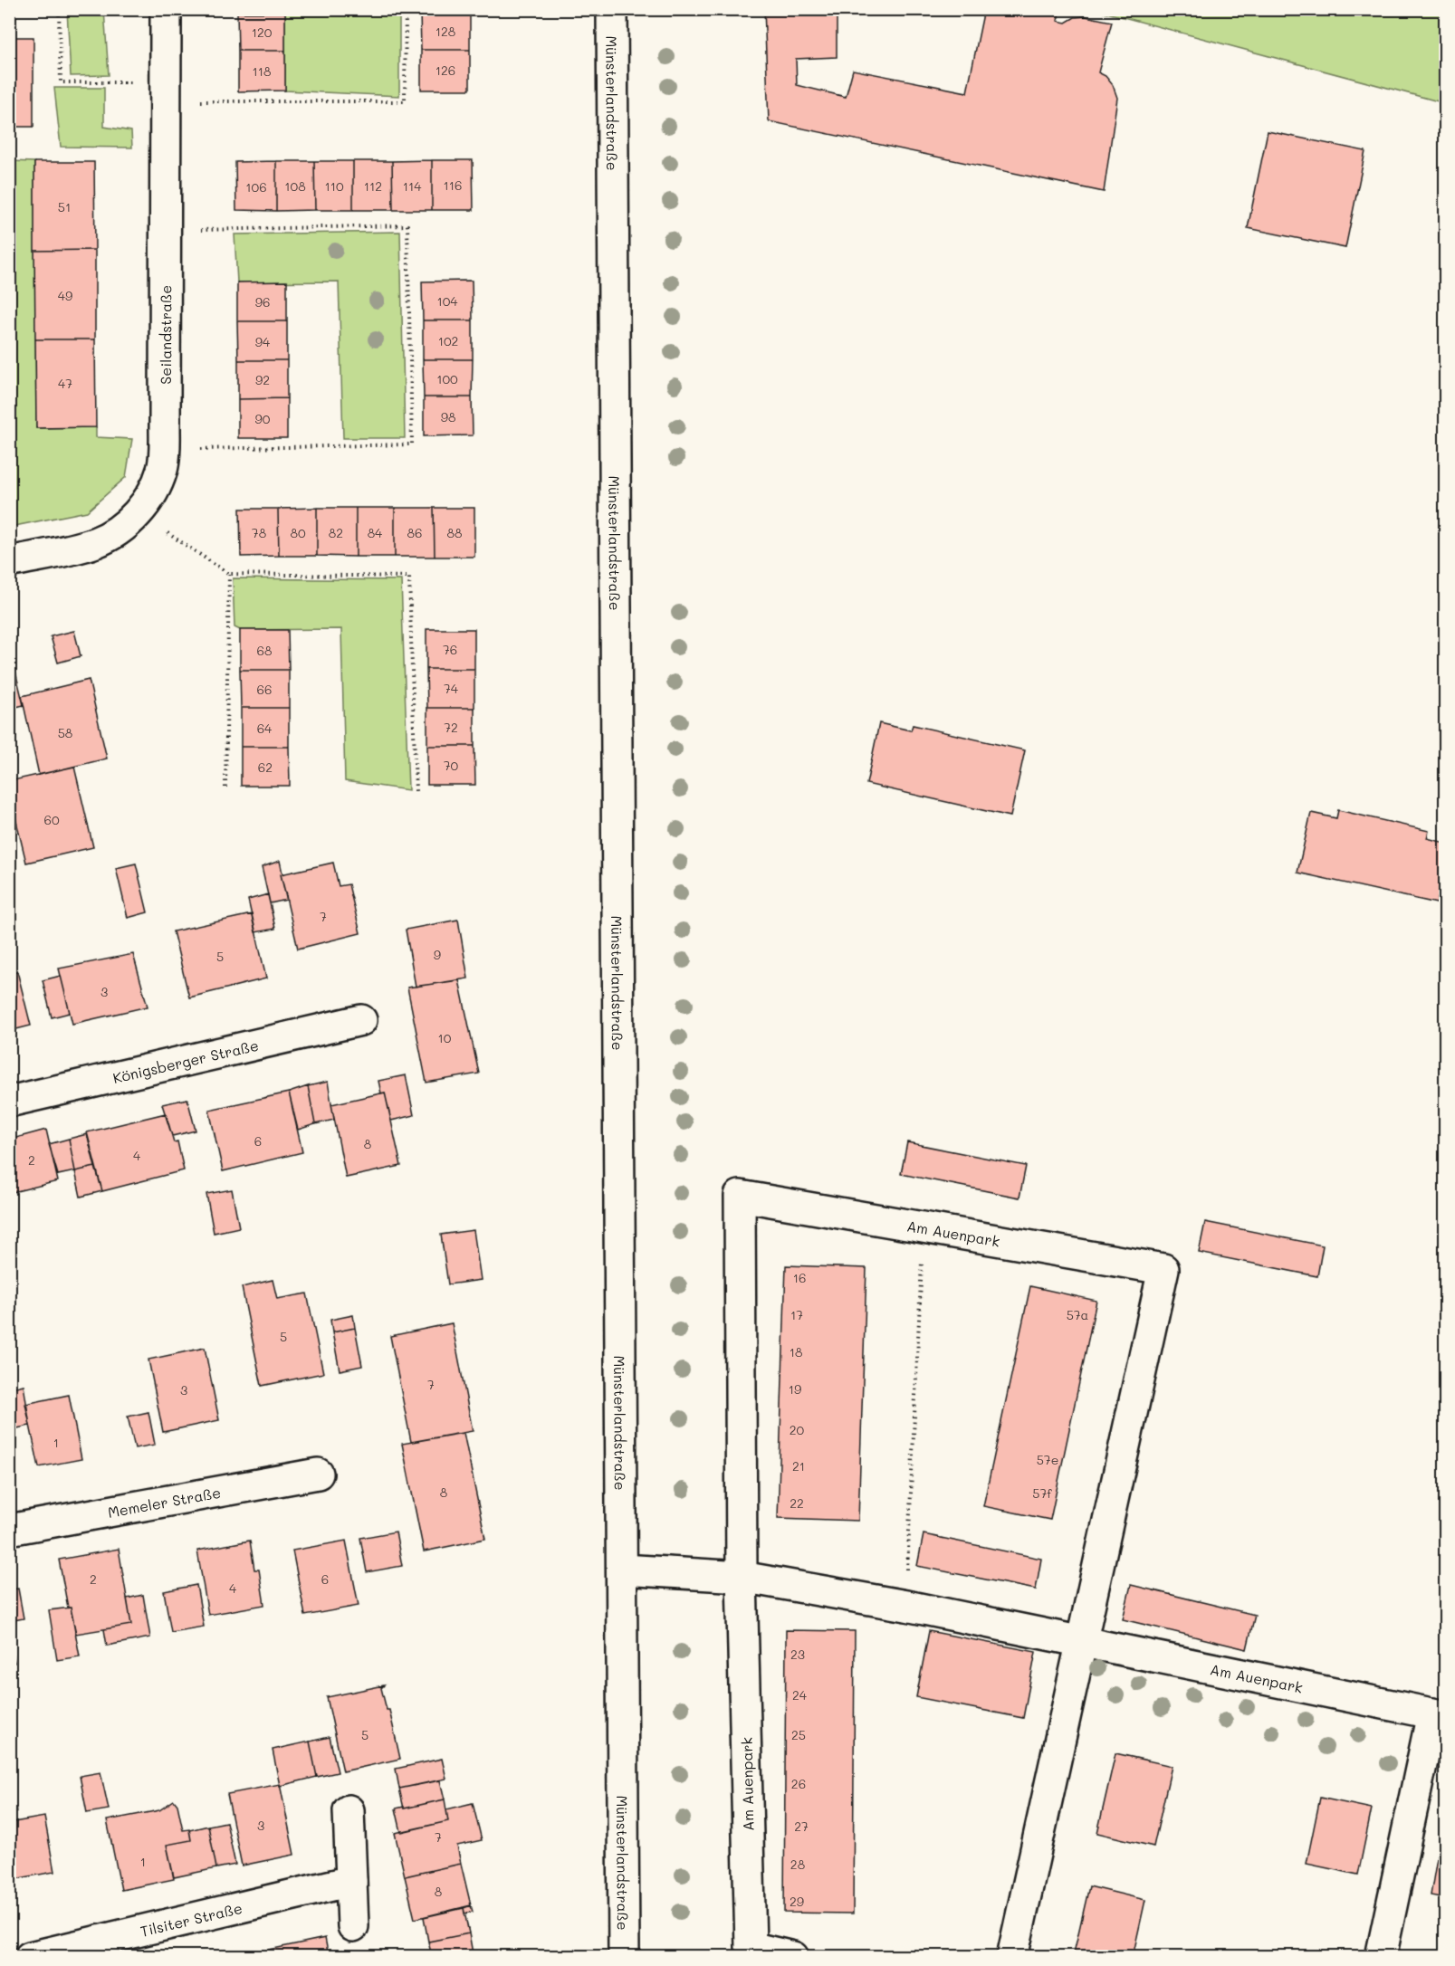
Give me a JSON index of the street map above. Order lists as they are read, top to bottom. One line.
{"streets":{"street":["Münsterlandstraße","Seilandstraße","Königsberger Straße","Am Auenpark","Memeler Straße","Tilsiter Straße"]},"crossings":[["Münsterlandstraße","Am Auenpark"]],"house_numbers":["128","120","126","118","116","108","110","112","114","106","51","49","104","96","102","94","100","92","47","98","90","78","80","82","84","86","88","76","68","74","66","72","64","58","70","62","60","7","9","5","3","10","6","8","4","2","16","17","57a","5","18","7","19","3","20","1","57e","21","8","57f","22","2","6","4","23","24","5","25","26","3","27","7","1","28","8","29"]}
